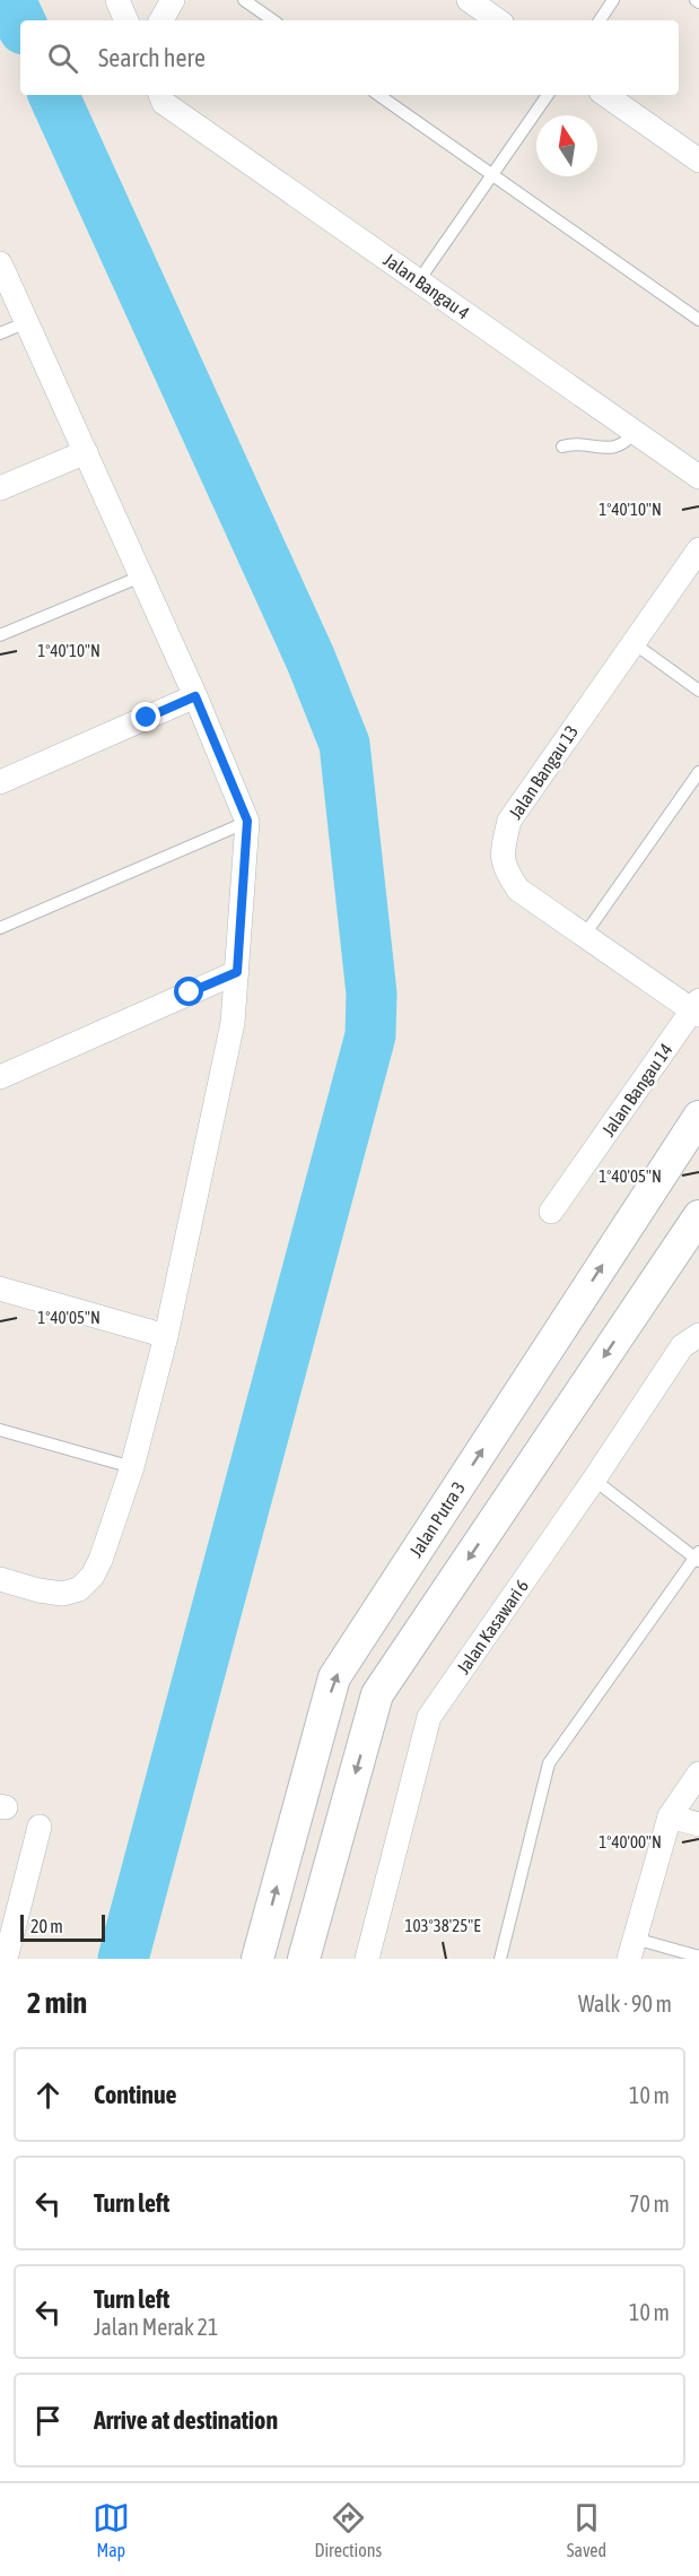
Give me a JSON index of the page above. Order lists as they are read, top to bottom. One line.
{"streets":{"street":["Jalan Bangau 4","Jalan Bangau 13","Jalan Bangau 14","Jalan Putra 3","Jalan Kasawari 6"]},"crossings":[["Jalan Bangau 13","Jalan Bangau 14"]],"scale_bar":"20 m","north":"top","page":{"search":"Search here","scale":"20 m","heading":["2 min","Walk · 90 m"],"list":[["Continue","10 m"],["Turn left","70 m"],["Turn left","Jalan Merak 21","10 m"],"Arrive at destination"],"nav":["Map","Directions","Saved"]},"coordinates":["1°40'10\"N","1°40'05\"N","1°40'00\"N","103°38'25\"E"]}
